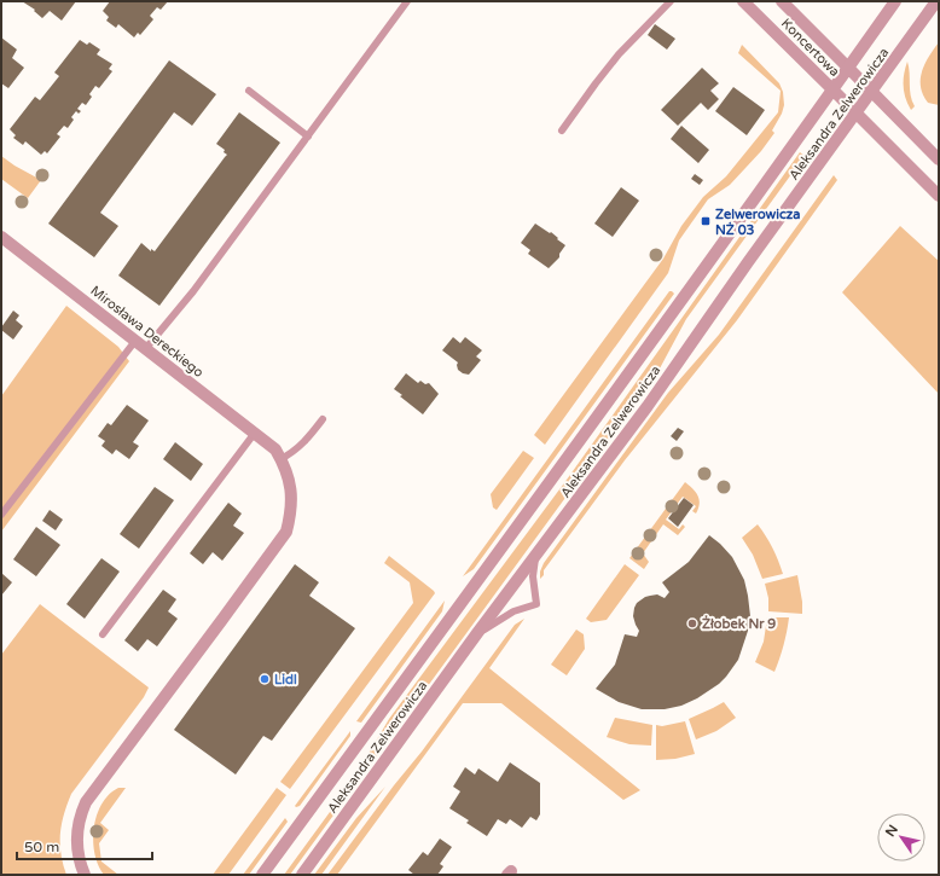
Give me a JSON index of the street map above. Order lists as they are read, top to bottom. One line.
{"streets":{"street":["Koncertowa","Aleksandra Zelwerowicza","Mirosława Dereckiego"]},"crossings":[["Koncertowa","Aleksandra Zelwerowicza"]],"places":{"transit":["Zelwerowicza NŻ 03"],"other":["Żłobek Nr 9","Lidl"]},"scale_bar":"50 m","north":"top left"}
